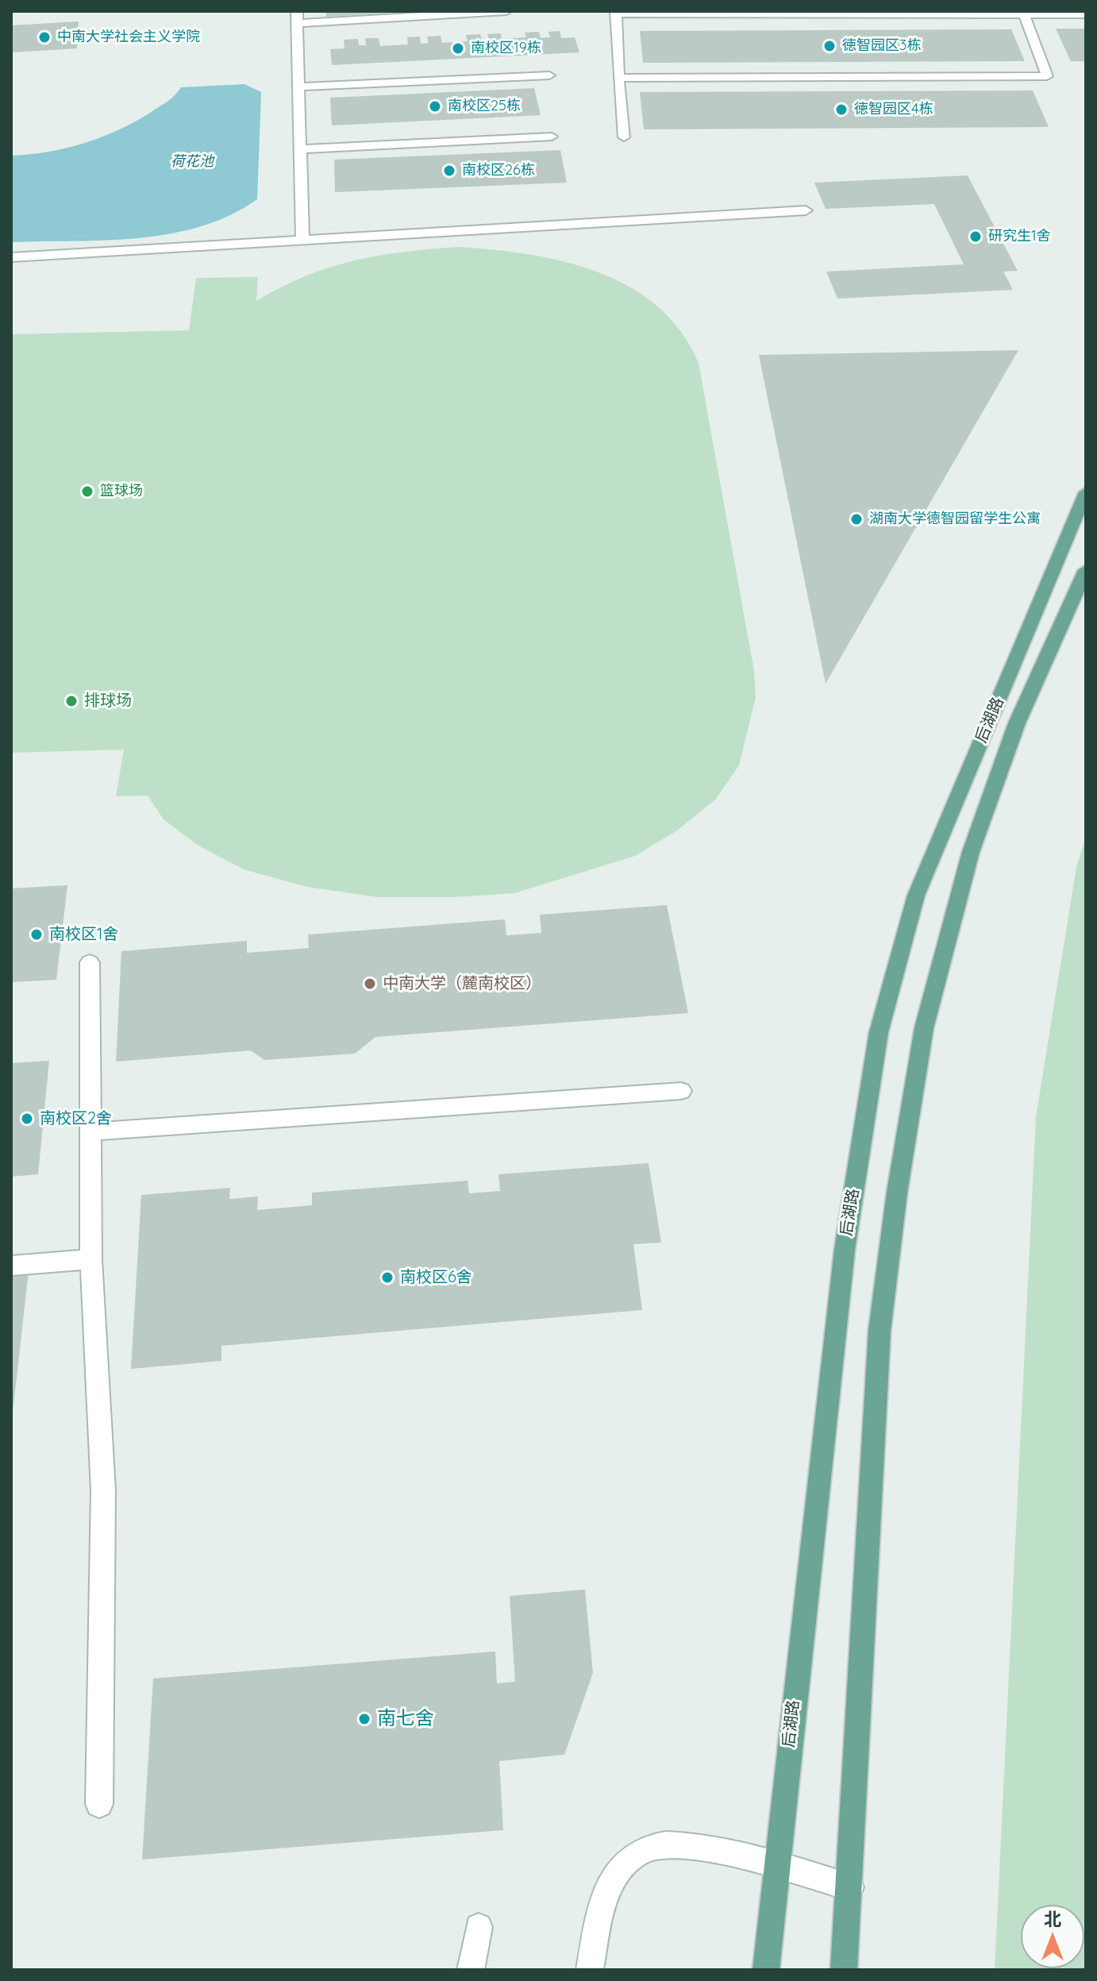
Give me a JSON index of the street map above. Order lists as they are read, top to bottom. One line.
{"streets":{"main road":["后湖路"]},"water":["荷花池"],"places":["中南大学社会主义学院","徳智园区3栋","南校区19栋","南校区25栋","徳智园区4栋","南校区26栋","研究生1舍","篮球场","湖南大学德智园留学生公寓","排球场","南校区1舍","中南大学（麓南校区）","南校区2舍","南校区6舍","南七舍"],"north":"top"}
